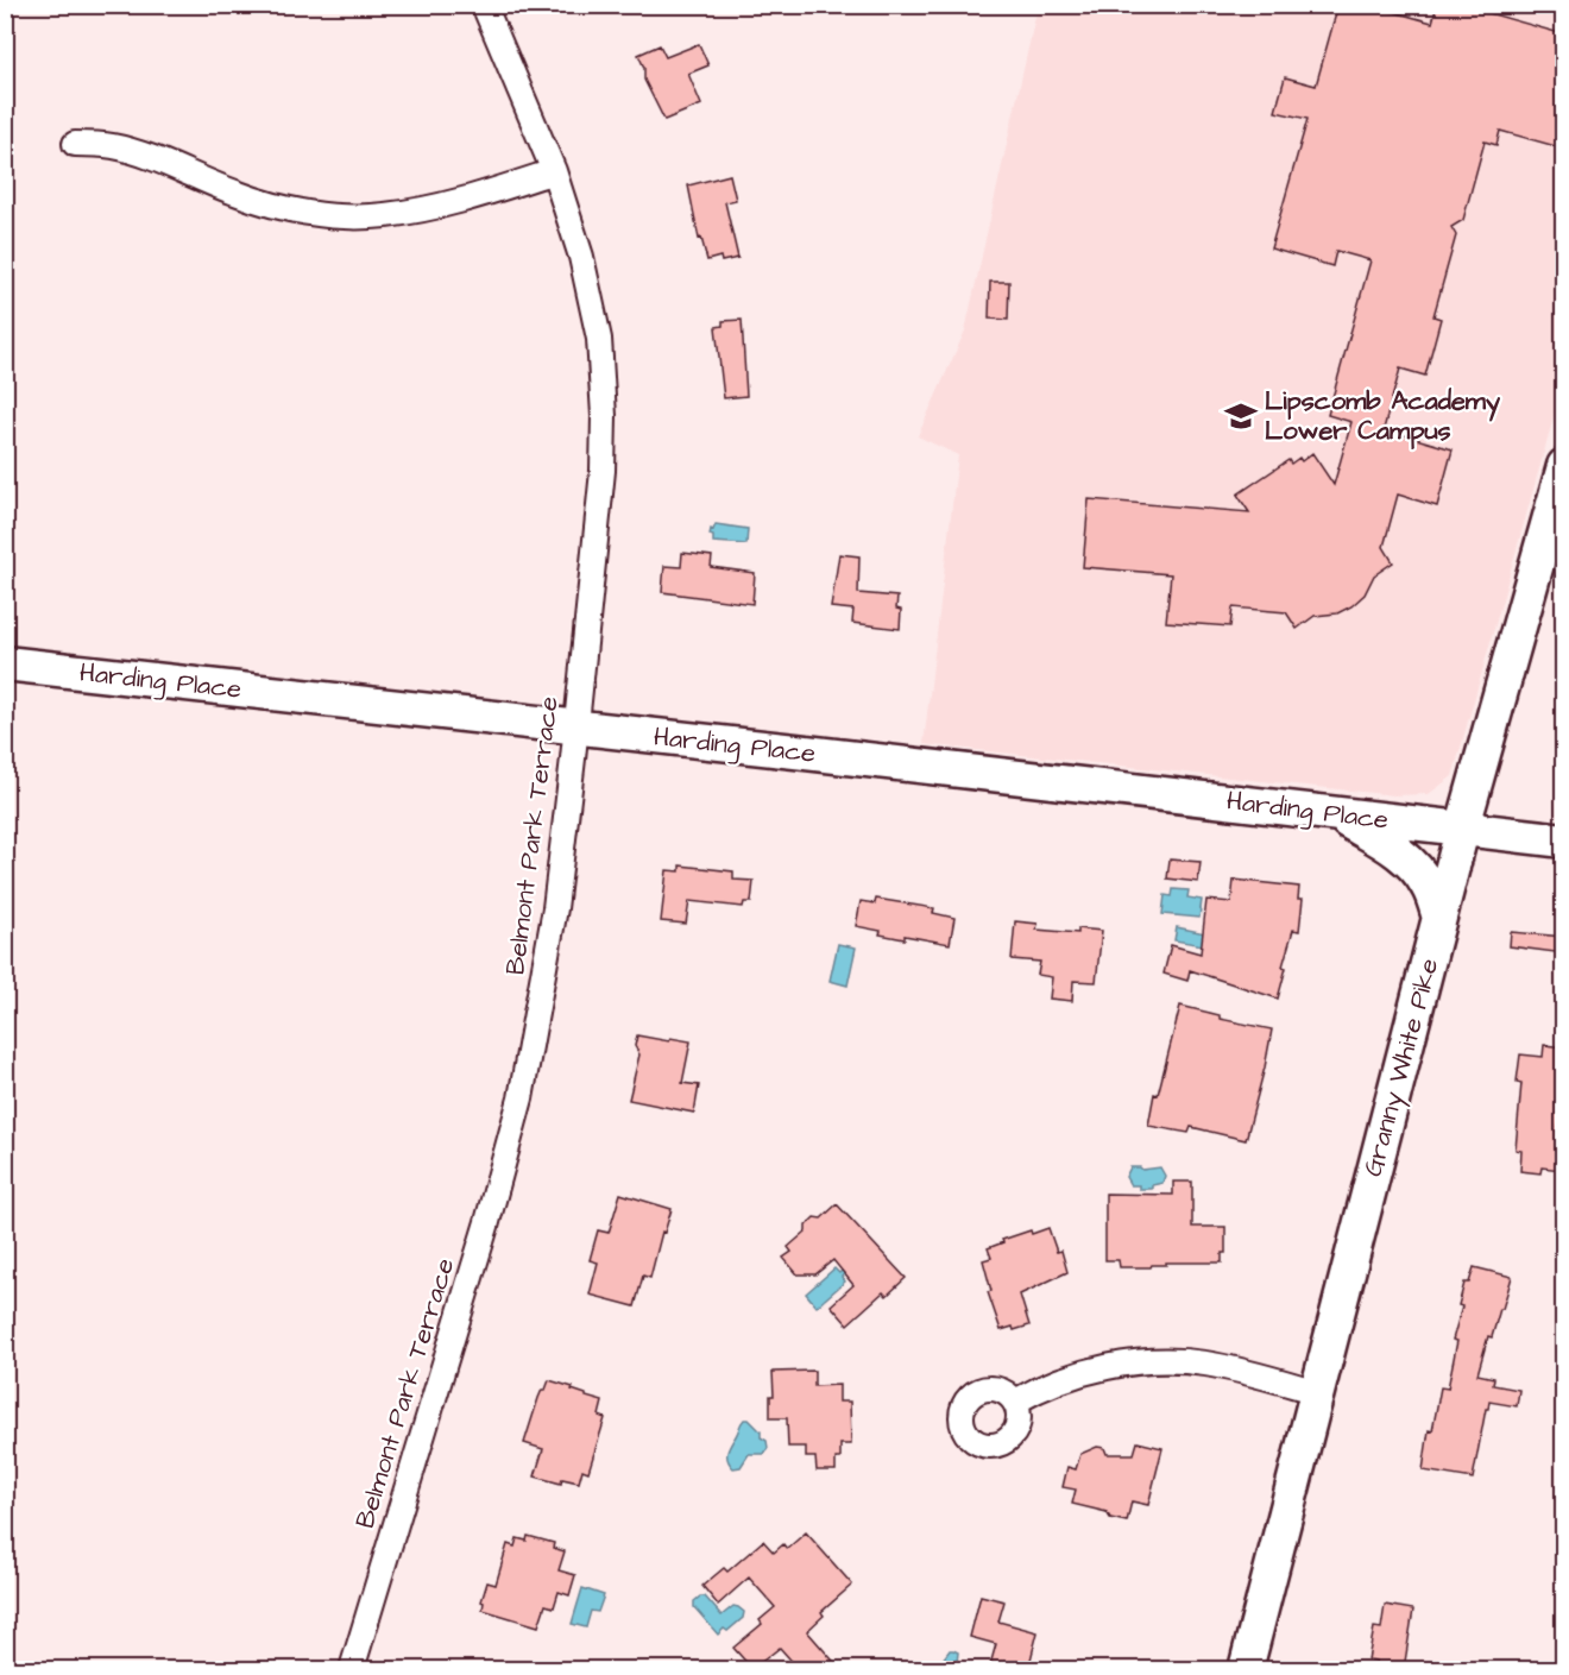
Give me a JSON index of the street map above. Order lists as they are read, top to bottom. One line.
{"streets":{"main road":["Harding Place","Granny White Pike"],"street":["Belmont Park Terrace"]},"crossings":[["Harding Place","Belmont Park Terrace"],["Harding Place","Granny White Pike"]],"places":{"school or university":["Lipscomb Academy Lower Campus"]}}
